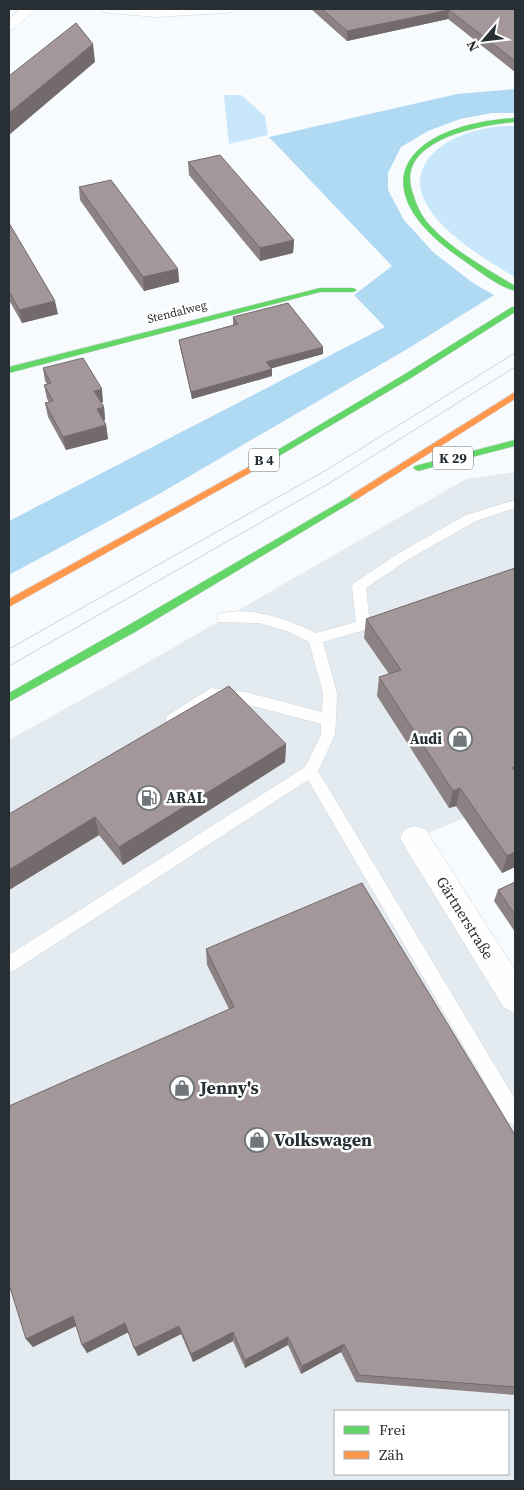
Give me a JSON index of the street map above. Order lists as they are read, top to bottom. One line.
{"streets":{"main road":["Stendalweg","K 29","B 4"],"street":["Gärtnerstraße"]},"places":{"shop":["Audi","Jenny's","Volkswagen"],"fuel station":["ARAL"]},"legend":["Frei","Zäh"],"north":"bottom left"}
